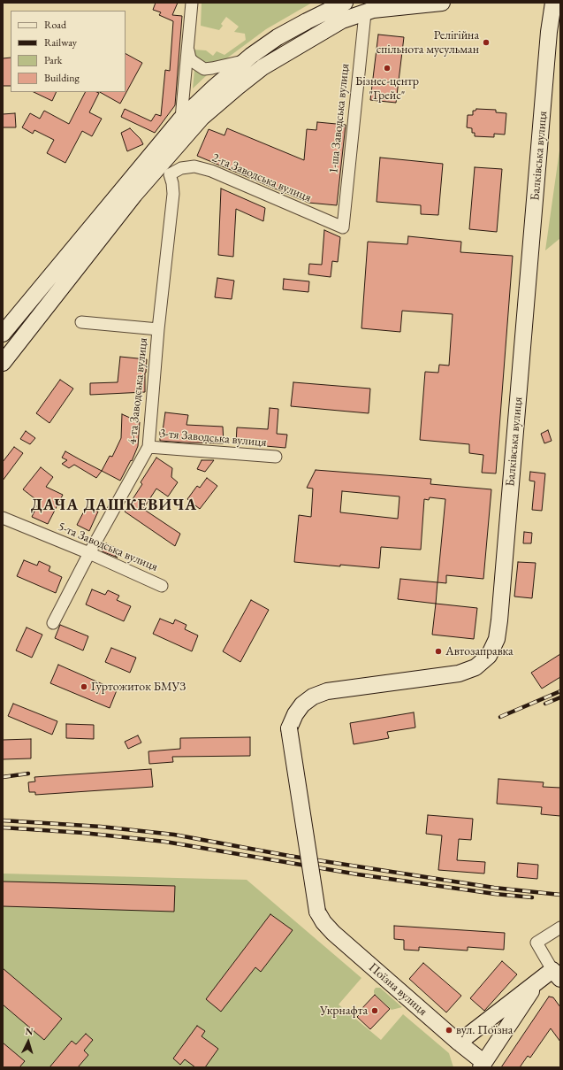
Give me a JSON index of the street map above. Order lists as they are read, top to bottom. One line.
{"streets":{"street":["1-ша Заводська вулиця","Балківська вулиця","2-га Заводська вулиця","4-та Заводська вулиця","3-тя Заводська вулиця","5-та Заводська вулиця","Поїзна вулиця"]},"crossings":[["1-ша Заводська вулиця","2-га Заводська вулиця"],["Балківська вулиця","Поїзна вулиця"],["2-га Заводська вулиця","4-та Заводська вулиця"],["4-та Заводська вулиця","3-тя Заводська вулиця"],["4-та Заводська вулиця","5-та Заводська вулиця"]],"districts":["ДАЧА ДАШКЕВИЧА"],"places":["Релігійна спільнота мусульман","Бізнес-центр \"Грейс\"","Автозаправка","Гуртожиток БМУЗ","Укрнафта","вул. Поїзна"],"legend":["Road","Railway","Park","Building"],"north":"top"}
